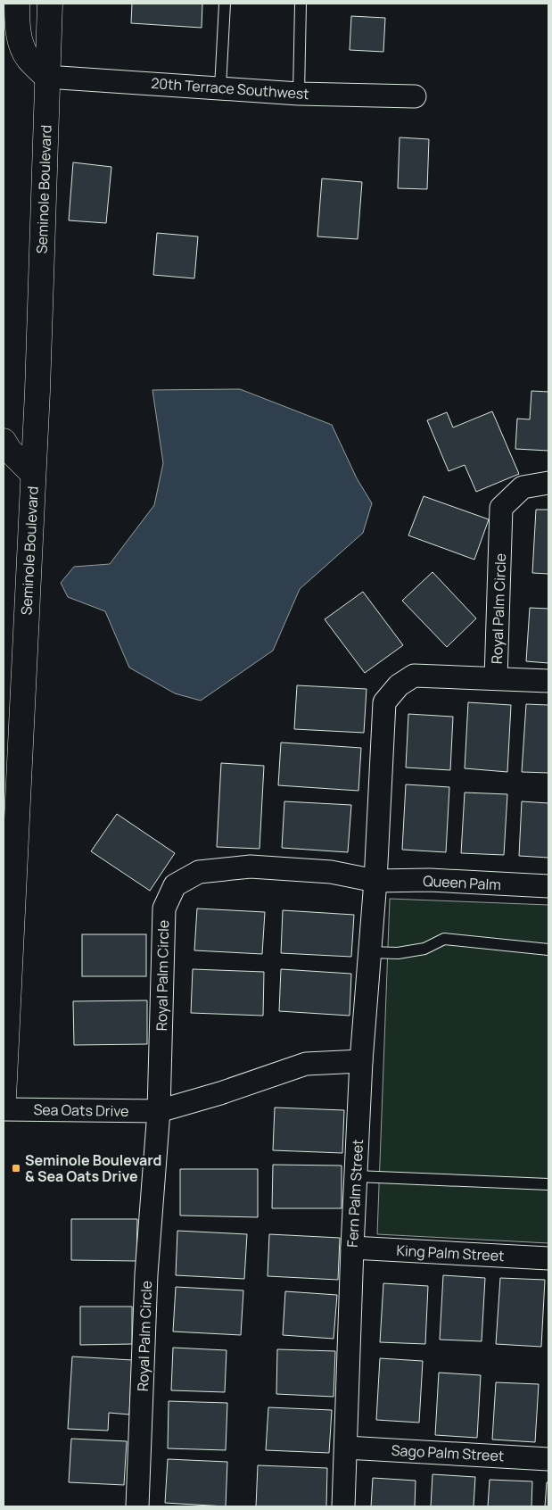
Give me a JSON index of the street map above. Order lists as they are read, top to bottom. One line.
{"streets":{"main road":["Seminole Boulevard"],"street":["20th Terrace Southwest","Royal Palm Circle","Queen Palm","Sea Oats Drive","Fern Palm Street","King Palm Street","Sago Palm Street"]},"crossings":[["20th Terrace Southwest","Seminole Boulevard"],["Royal Palm Circle","Queen Palm"],["Royal Palm Circle","Sea Oats Drive"],["Royal Palm Circle","Fern Palm Street"],["Queen Palm","Fern Palm Street"],["Sea Oats Drive","Fern Palm Street"],["Fern Palm Street","King Palm Street"],["Fern Palm Street","Sago Palm Street"]],"places":{"transit":["Seminole Boulevard & Sea Oats Drive"]}}
